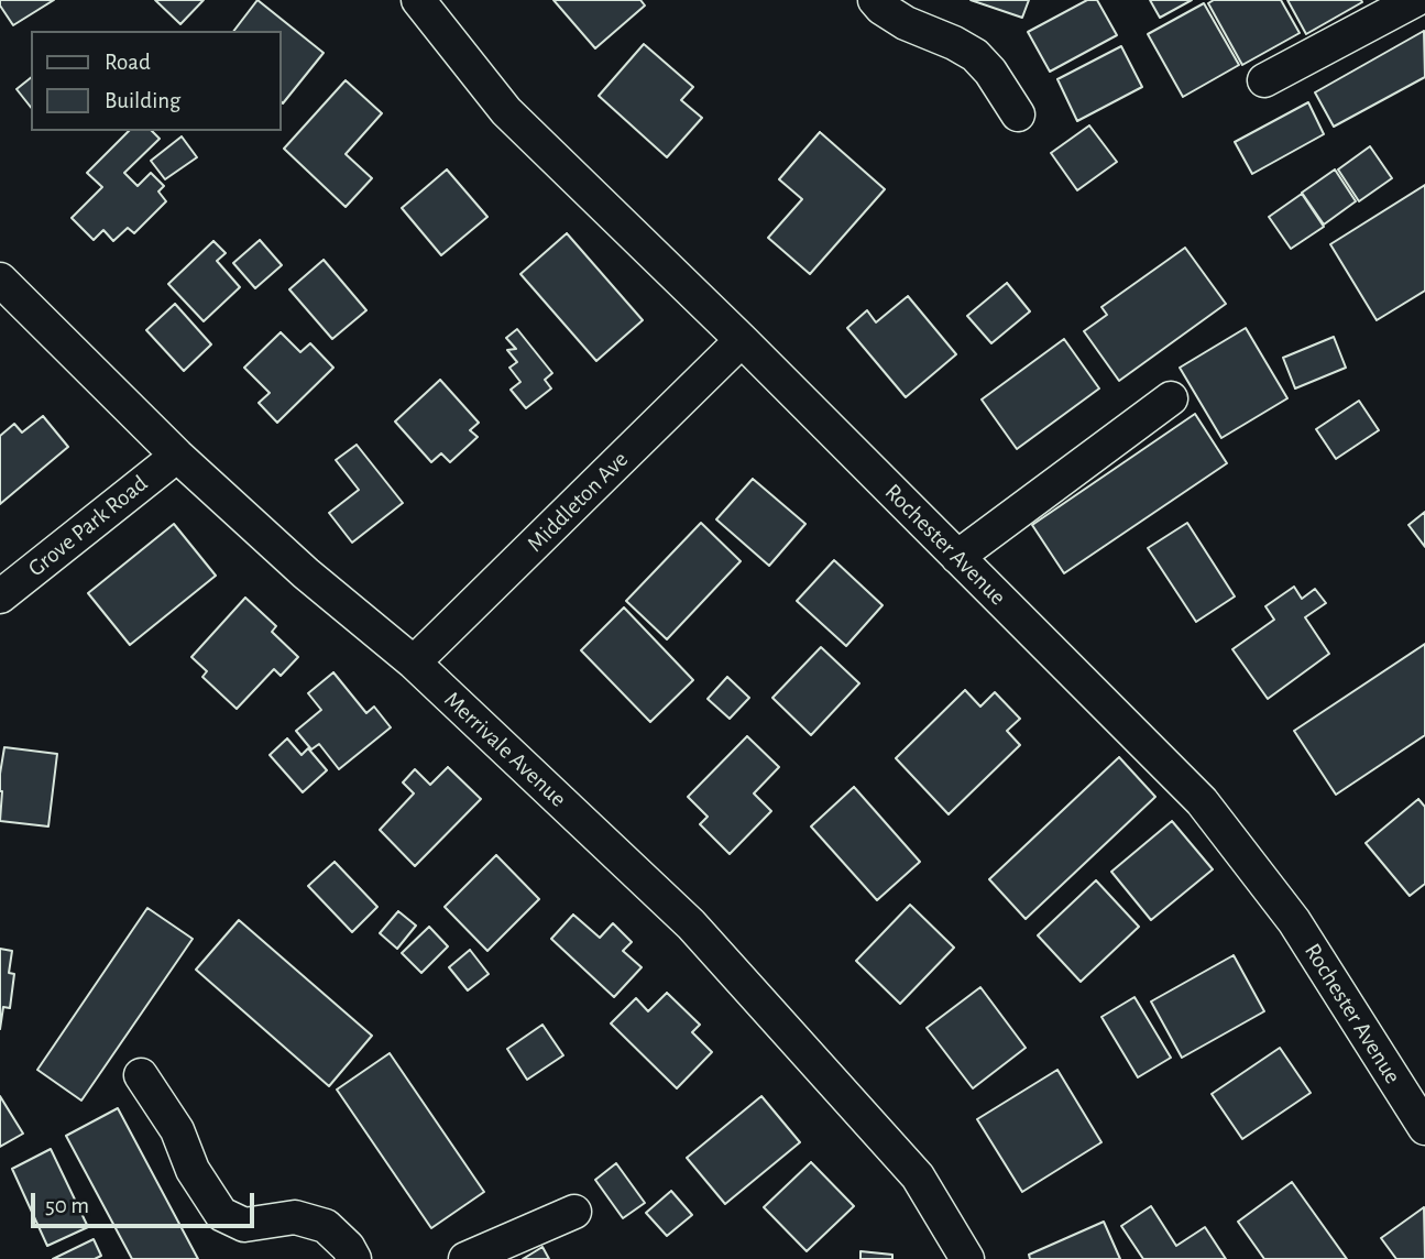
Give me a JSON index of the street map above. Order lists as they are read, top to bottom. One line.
{"streets":{"street":["Middleton Ave","Grove Park Road","Rochester Avenue","Merrivale Avenue"]},"crossings":[["Middleton Ave","Rochester Avenue"],["Middleton Ave","Merrivale Avenue"],["Grove Park Road","Merrivale Avenue"]],"legend":["Road","Building"],"scale_bar":"50 m"}
